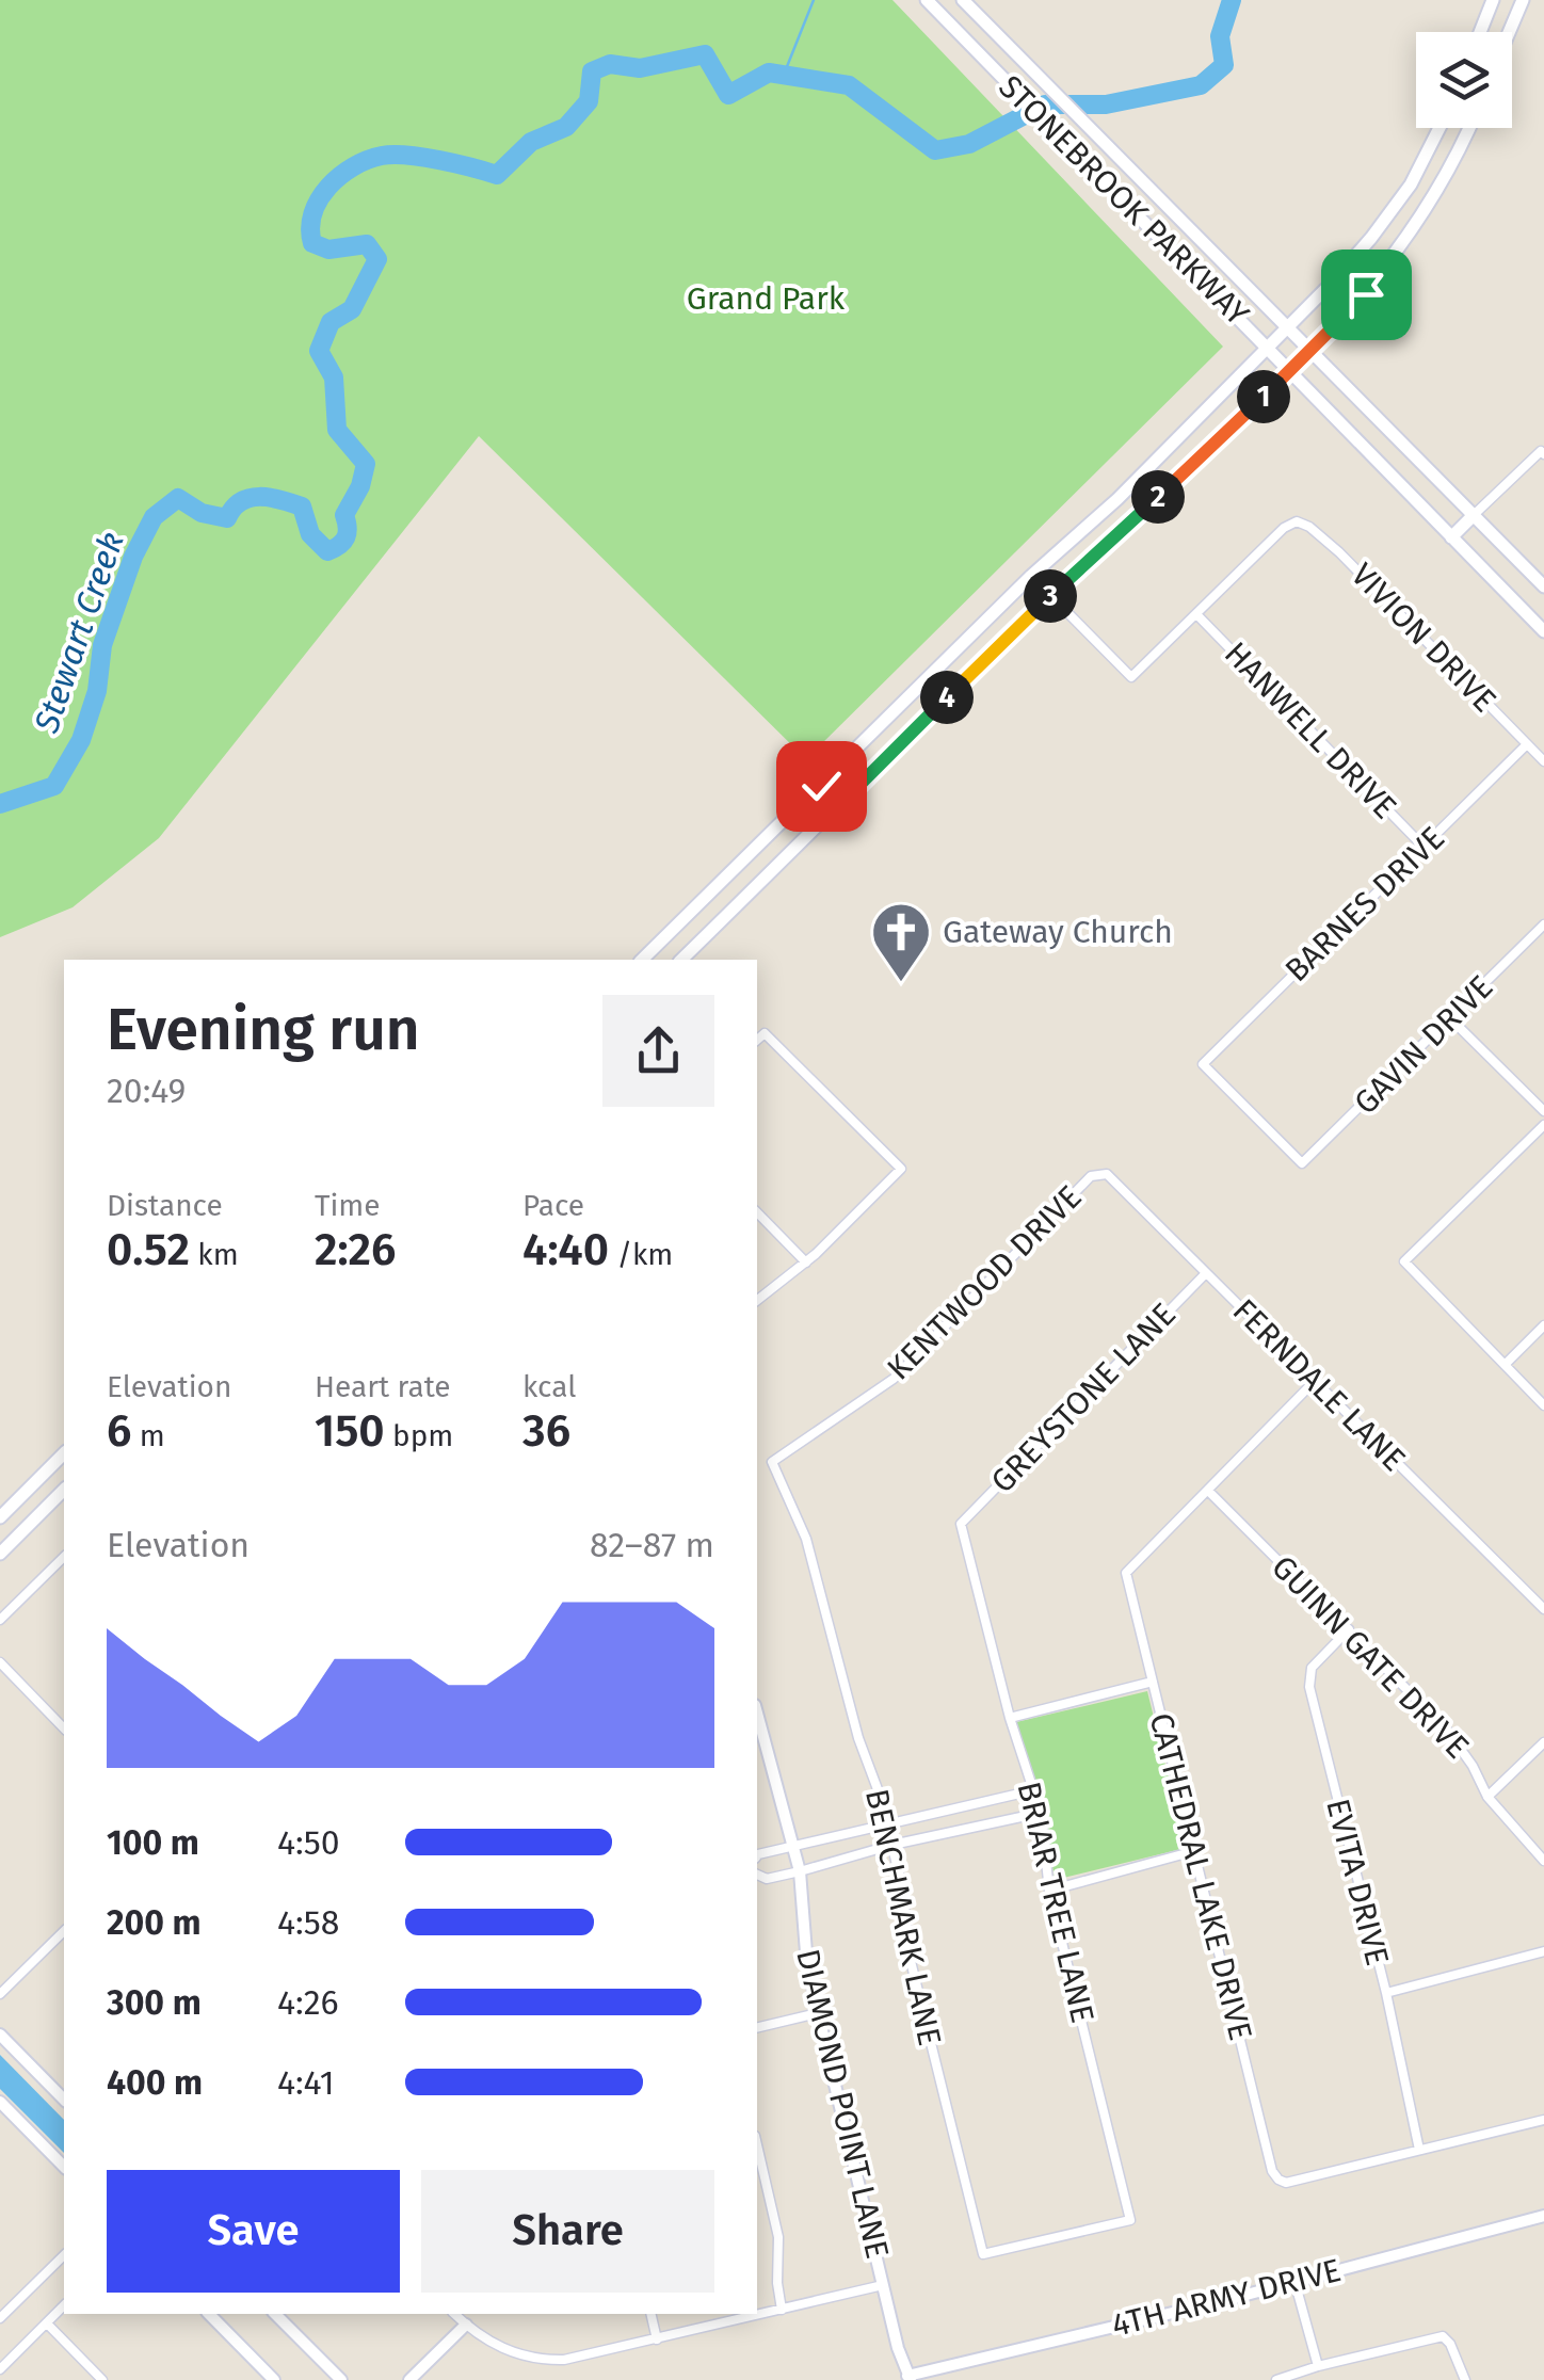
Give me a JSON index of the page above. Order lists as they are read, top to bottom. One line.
{"streets":{"main road":["STONEBROOK PARKWAY"],"street":["VIVION DRIVE","HANWELL DRIVE","BARNES DRIVE","GAVIN DRIVE","KENTWOOD DRIVE","FERNDALE LANE","GREYSTONE LANE","GUINN GATE DRIVE","CATHEDRAL LAKE DRIVE","EVITA DRIVE","BRIAR TREE LANE","BENCHMARK LANE","DIAMOND POINT LANE","4TH ARMY DRIVE"]},"crossings":[["VIVION DRIVE","HANWELL DRIVE"],["VIVION DRIVE","BARNES DRIVE"],["HANWELL DRIVE","BARNES DRIVE"],["BARNES DRIVE","GAVIN DRIVE"],["KENTWOOD DRIVE","FERNDALE LANE"],["KENTWOOD DRIVE","BENCHMARK LANE"],["FERNDALE LANE","GREYSTONE LANE"],["GREYSTONE LANE","BRIAR TREE LANE"],["GUINN GATE DRIVE","CATHEDRAL LAKE DRIVE"],["GUINN GATE DRIVE","EVITA DRIVE"],["CATHEDRAL LAKE DRIVE","EVITA DRIVE"],["BRIAR TREE LANE","BENCHMARK LANE"],["DIAMOND POINT LANE","4TH ARMY DRIVE"]],"water":["Stewart Creek"],"parks":["Grand Park"],"places":{"church":["Gateway Church"]},"page":{"pins":["1","2","3","4"],"heading":["Evening run","20:49"],"stats":[["Distance","0.52 km"],["Time","2:26"],["Pace","4:40 /km"],["Elevation","6 m"],["Heart rate","150 bpm"],["kcal","36"]],"chart":["Elevation","82–87 m"],"list":[{"name":"100 m","note":"4:50"},{"name":"200 m","note":"4:58"},{"name":"300 m","note":"4:26"},{"name":"400 m","note":"4:41"}],"buttons":["Save","Share"]}}
